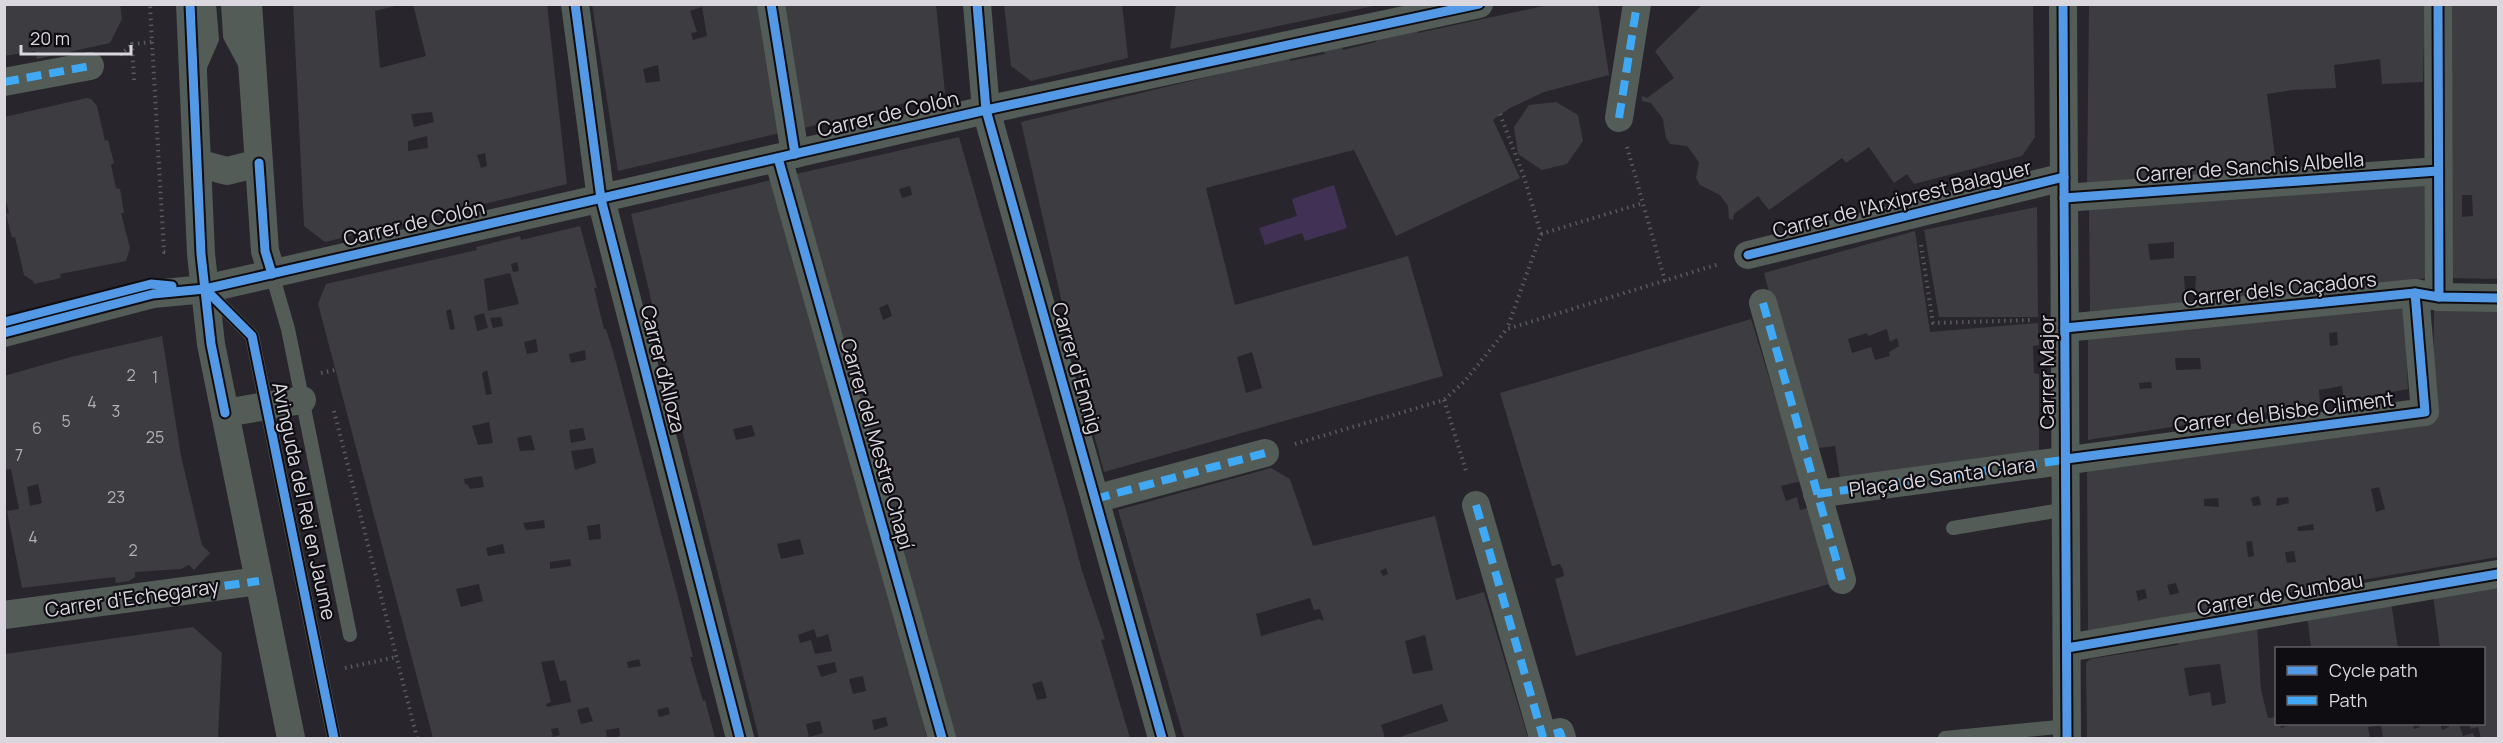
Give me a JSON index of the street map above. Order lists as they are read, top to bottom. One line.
{"streets":{"street":["Carrer de Colón","Carrer de Sanchis Albella","Carrer de l'Arxiprest Balaguer","Carrer dels Caçadors","Carrer d'Enmig","Carrer d'Alloza","Carrer Major","Carrer del Bisbe Climent","Carrer del Mestre Chapí","Plaça de Santa Clara","Avinguda del Rei en Jaume","Carrer de Gumbau","Carrer d'Echegaray"]},"crossings":[["Carrer de Colón","Carrer d'Enmig"],["Carrer de Colón","Carrer d'Alloza"],["Carrer de Colón","Carrer del Mestre Chapí"],["Carrer de Colón","Avinguda del Rei en Jaume"],["Carrer de Sanchis Albella","Carrer de l'Arxiprest Balaguer"],["Carrer de Sanchis Albella","Carrer Major"],["Carrer de l'Arxiprest Balaguer","Carrer Major"],["Carrer dels Caçadors","Carrer Major"],["Carrer dels Caçadors","Carrer del Bisbe Climent"],["Carrer Major","Carrer del Bisbe Climent"],["Carrer Major","Plaça de Santa Clara"],["Carrer Major","Carrer de Gumbau"],["Carrer del Bisbe Climent","Plaça de Santa Clara"]],"house_numbers":["2","1","4","3","5","6","25","7","23","4","2"],"legend":["Cycle path","Path"],"scale_bar":"20 m"}
